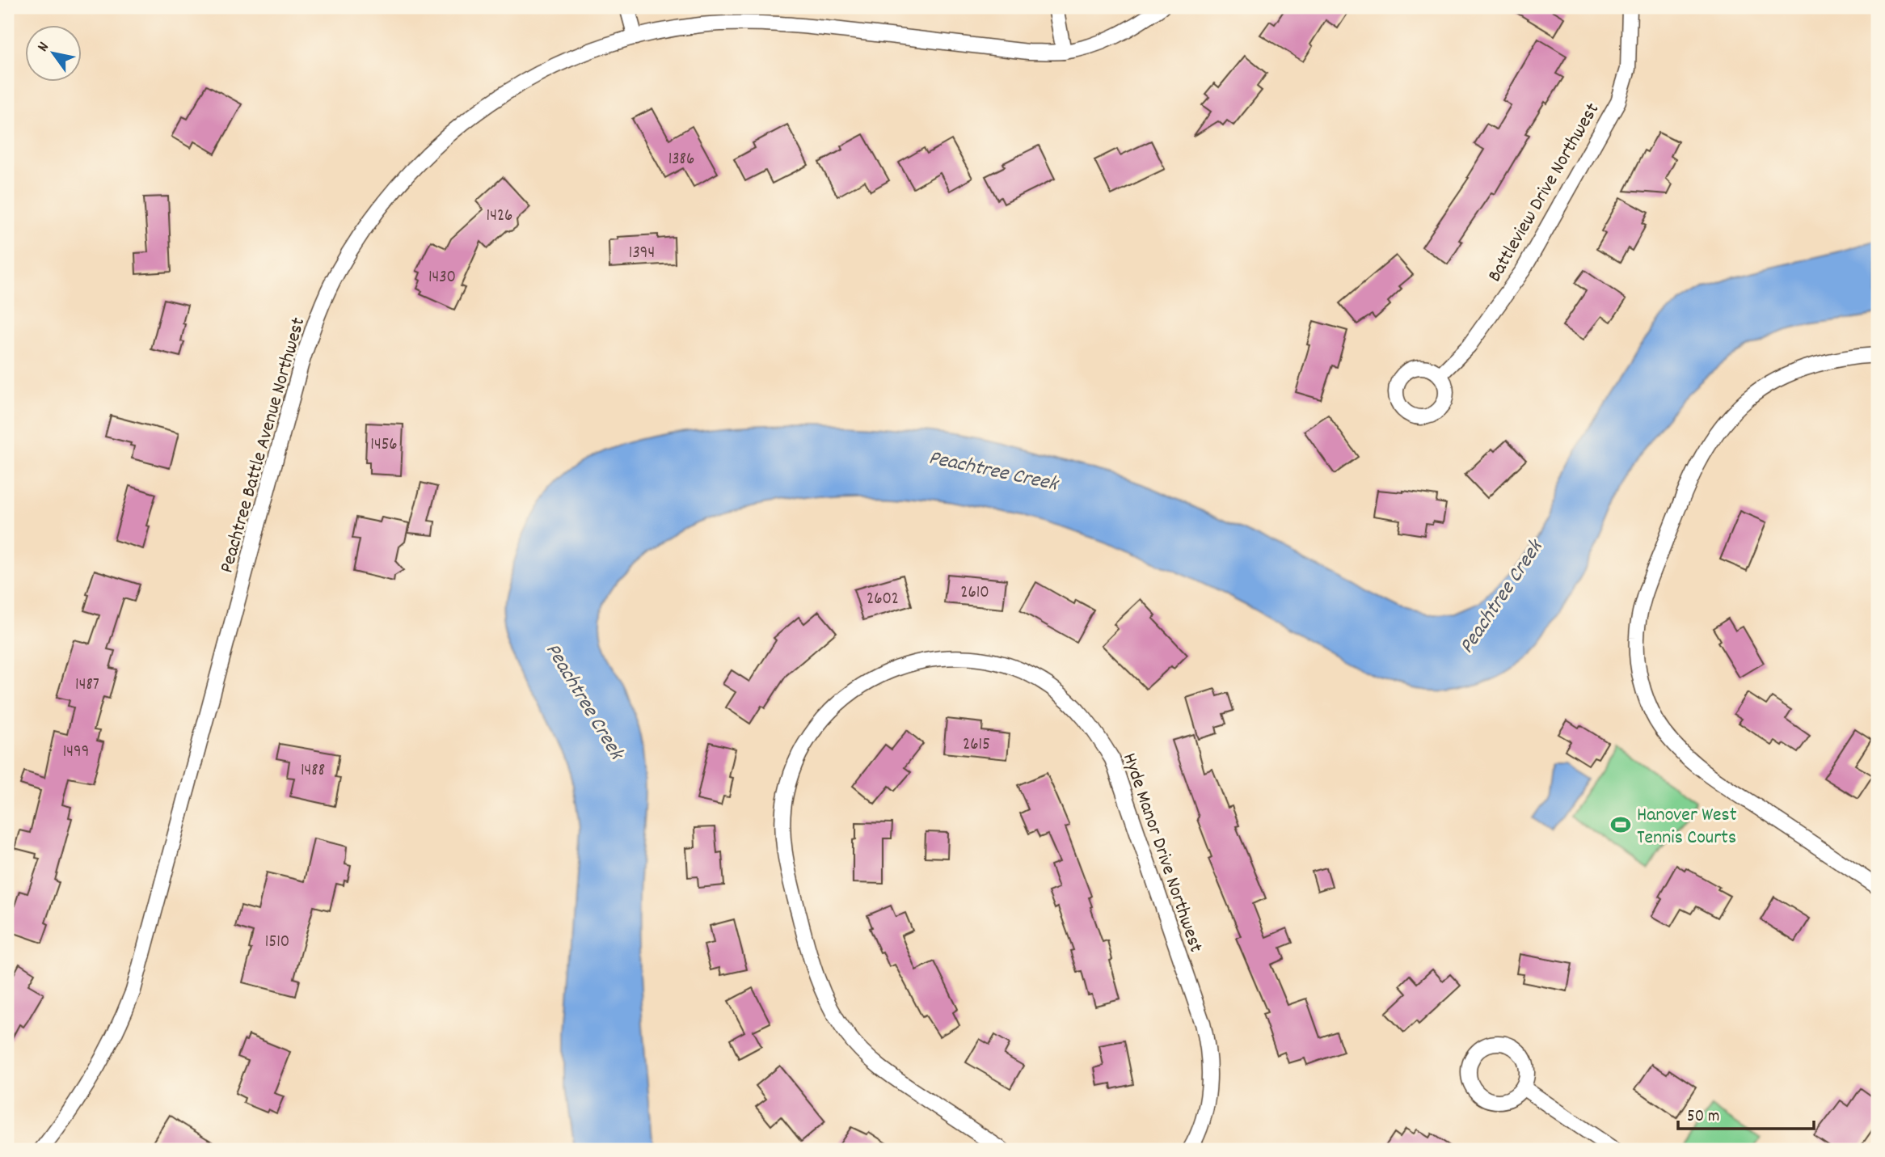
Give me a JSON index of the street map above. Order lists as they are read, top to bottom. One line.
{"streets":{"street":["Battleview Drive Northwest","Peachtree Battle Avenue Northwest","Hyde Manor Drive Northwest"]},"water":["Peachtree Creek"],"places":{"sports":["Hanover West Tennis Courts"]},"house_numbers":["1386","1426","1394","1430","1456","2610","2602","1487","2615","1499","1488","1510"],"scale_bar":"50 m","north":"top left"}
